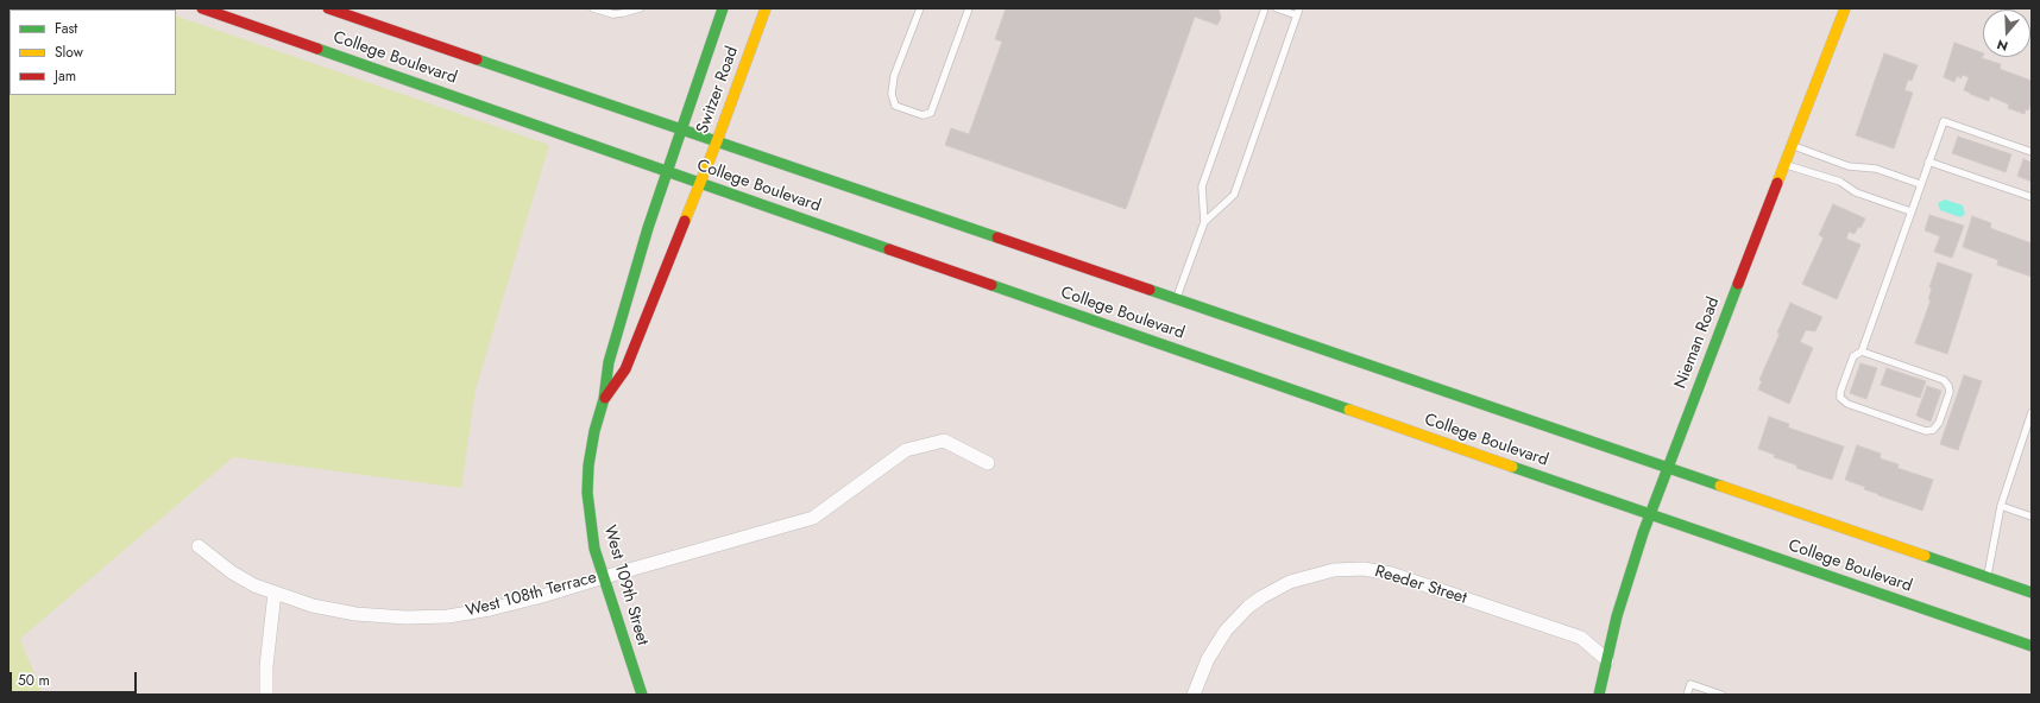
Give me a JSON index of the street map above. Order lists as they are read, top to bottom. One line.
{"streets":{"main road":["College Boulevard","Switzer Road","Nieman Road","West 109th Street"],"street":["Reeder Street","West 108th Terrace"]},"crossings":[["College Boulevard","Switzer Road"],["College Boulevard","Nieman Road"],["College Boulevard","West 109th Street"],["Switzer Road","West 109th Street"],["Nieman Road","Reeder Street"],["West 109th Street","West 108th Terrace"]],"legend":["Fast","Slow","Jam"],"scale_bar":"50 m","north":"bottom"}
